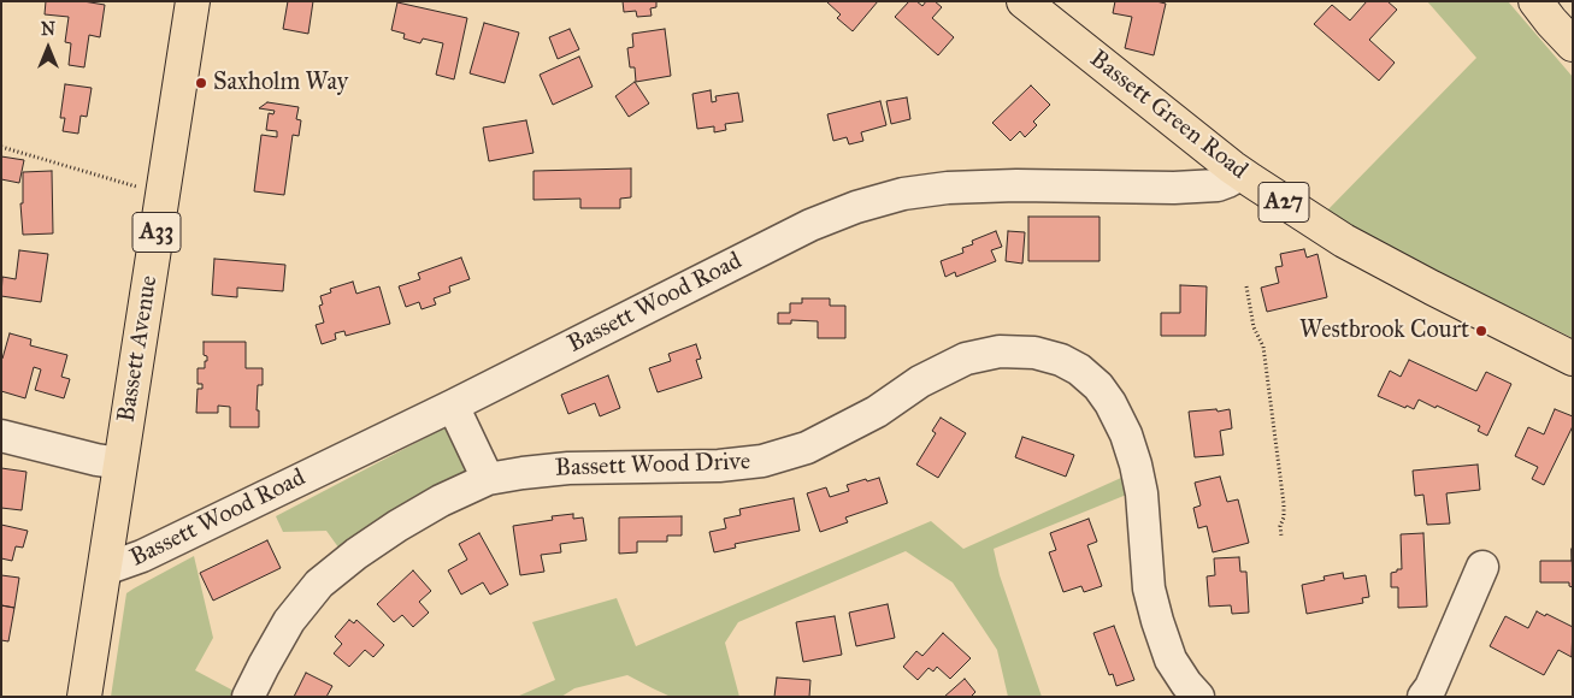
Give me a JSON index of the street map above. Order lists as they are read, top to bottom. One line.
{"streets":{"main road":["Bassett Green Road","A27","A33","Bassett Avenue"],"street":["Bassett Wood Road","Bassett Wood Drive"]},"crossings":[["Bassett Green Road","Bassett Wood Road"],["Bassett Wood Road","Bassett Avenue"]],"places":["Saxholm Way","Westbrook Court"],"north":"top"}
